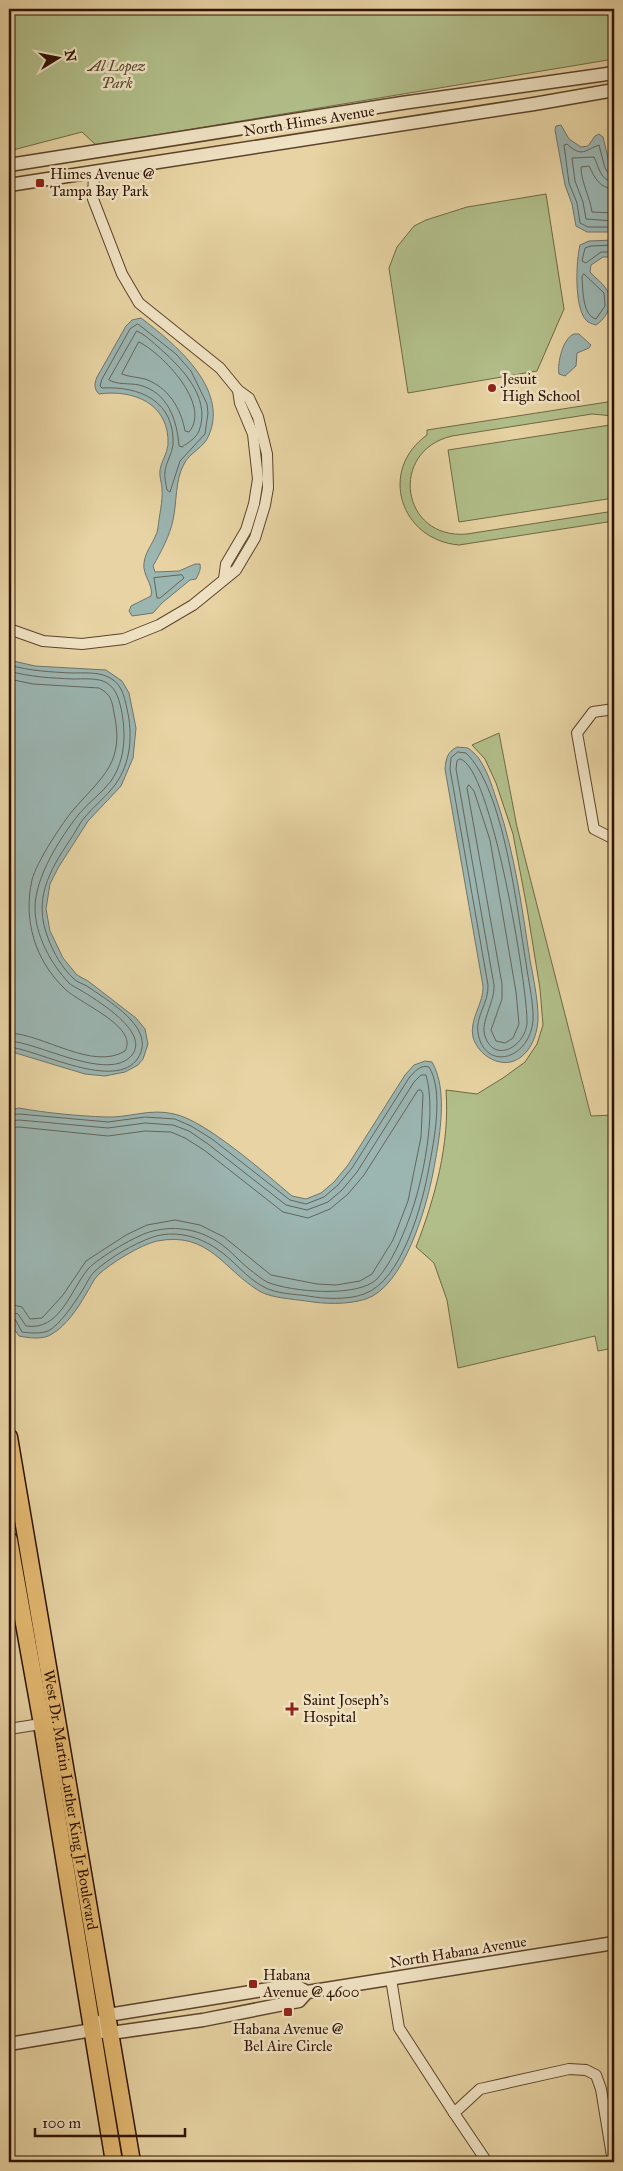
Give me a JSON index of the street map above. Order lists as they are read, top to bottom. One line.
{"streets":{"main road":["West Dr. Martin Luther King Jr Boulevard"],"street":["North Himes Avenue","North Habana Avenue"]},"crossings":[["West Dr. Martin Luther King Jr Boulevard","North Habana Avenue"]],"parks":["Al Lopez Park"],"places":{"transit":["Himes Avenue @ Tampa Bay Park","Habana Avenue @ 4600","Habana Avenue @ Bel Aire Circle"],"other":["Jesuit High School"],"health":["Saint Joseph's Hospital"]},"scale_bar":"100 m","north":"right"}
